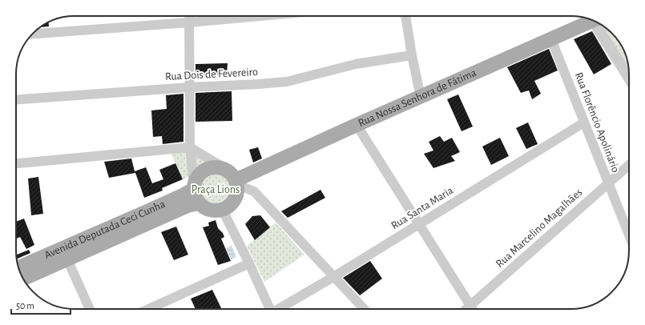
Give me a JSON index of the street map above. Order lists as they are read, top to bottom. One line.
{"streets":{"main road":["Rua Nossa Senhora de Fátima","Avenida Deputada Ceci Cunha"],"street":["Rua Dois de Fevereiro","Rua Florêncio Apolinário","Rua Santa Maria","Rua Marcelino Magalhães"]},"crossings":[["Rua Nossa Senhora de Fátima","Rua Florêncio Apolinário"],["Rua Nossa Senhora de Fátima","Avenida Deputada Ceci Cunha"],["Rua Florêncio Apolinário","Rua Santa Maria"],["Rua Florêncio Apolinário","Rua Marcelino Magalhães"]],"parks":["Praça Lions"],"scale_bar":"50 m"}
